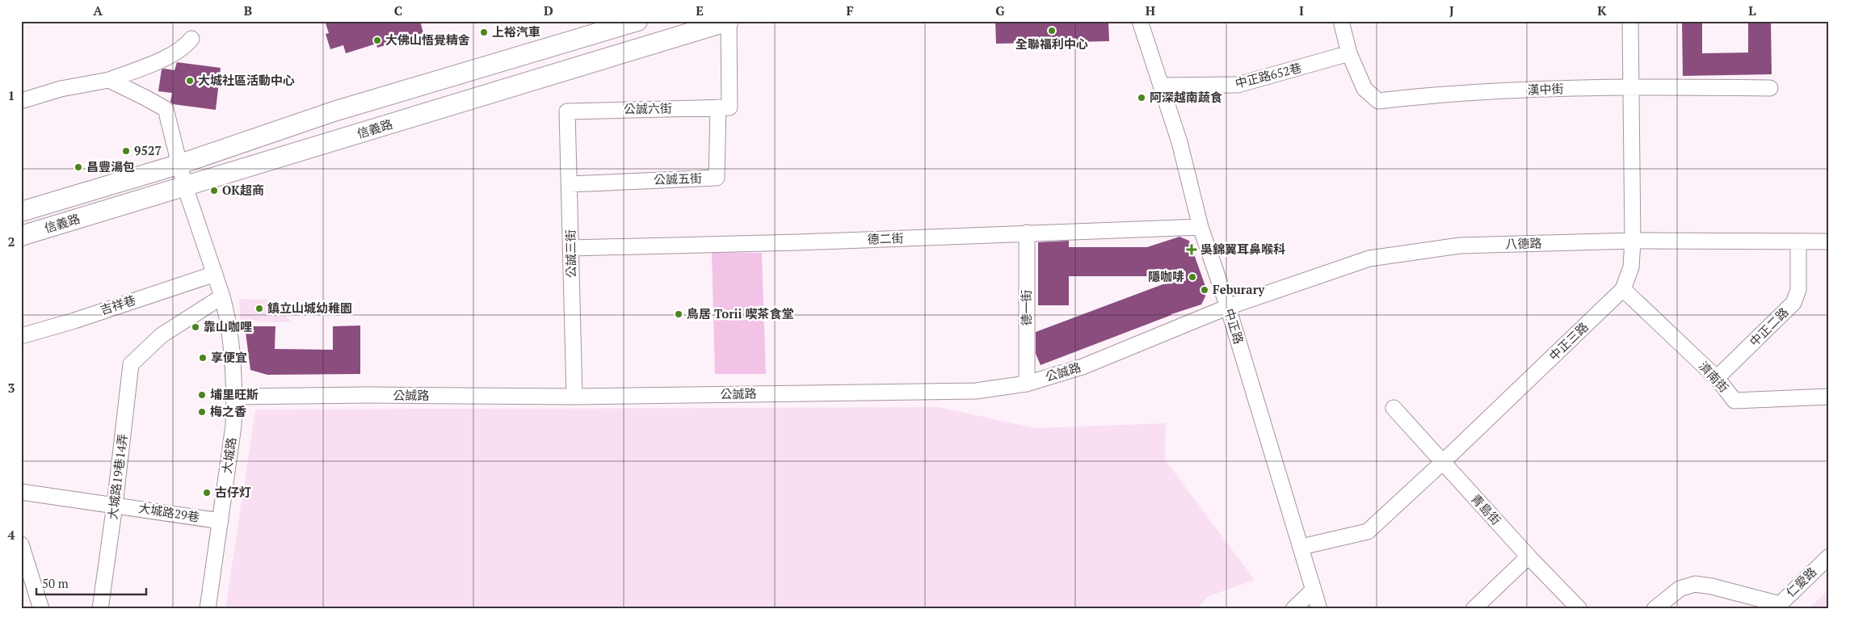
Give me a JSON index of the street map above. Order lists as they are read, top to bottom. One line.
{"streets":{"main road":["信義路"],"street":["中正路652巷","漢中街","公誠六街","公誠五街","德二街","八德路","公誠三街","吉祥巷","德一街","中正路","中正二路","中正三路","公誠路","濟南街","大城路","大城路19巷14弄","青島街","大城路29巷","仁愛路"]},"crossings":[["中正路652巷","漢中街"],["中正路652巷","中正路"],["漢中街","中正三路"],["公誠六街","公誠五街"],["公誠六街","公誠三街"],["信義路","大城路"],["公誠五街","公誠三街"],["德二街","公誠三街"],["德二街","德一街"],["德二街","中正路"],["八德路","中正路"],["八德路","中正二路"],["八德路","中正三路"],["八德路","公誠路"],["公誠三街","公誠路"],["吉祥巷","大城路"],["德一街","公誠路"],["中正路","中正三路"],["中正路","公誠路"],["中正二路","濟南街"],["中正三路","濟南街"],["中正三路","青島街"],["公誠路","大城路"],["大城路","大城路19巷14弄"],["大城路","大城路29巷"],["大城路19巷14弄","大城路29巷"]],"places":{"other":["全聯福利中心","上裕汽車","大佛山悟覺精舍","大城社區活動中心","阿深越南蔬食","9527","昌豐湯包","OK超商","隱咖啡","Feburary","鎮立山城幼稚園","鳥居 Torii 喫茶食堂","靠山咖哩","享便宜","埔里旺斯","梅之香","古仔灯"],"health":["吳錦翼耳鼻喉科"]},"scale_bar":"50 m","grid":{"columns":["A","B","C","D","E","F","G","H","I","J","K","L"],"rows":["1","2","3","4"]}}
